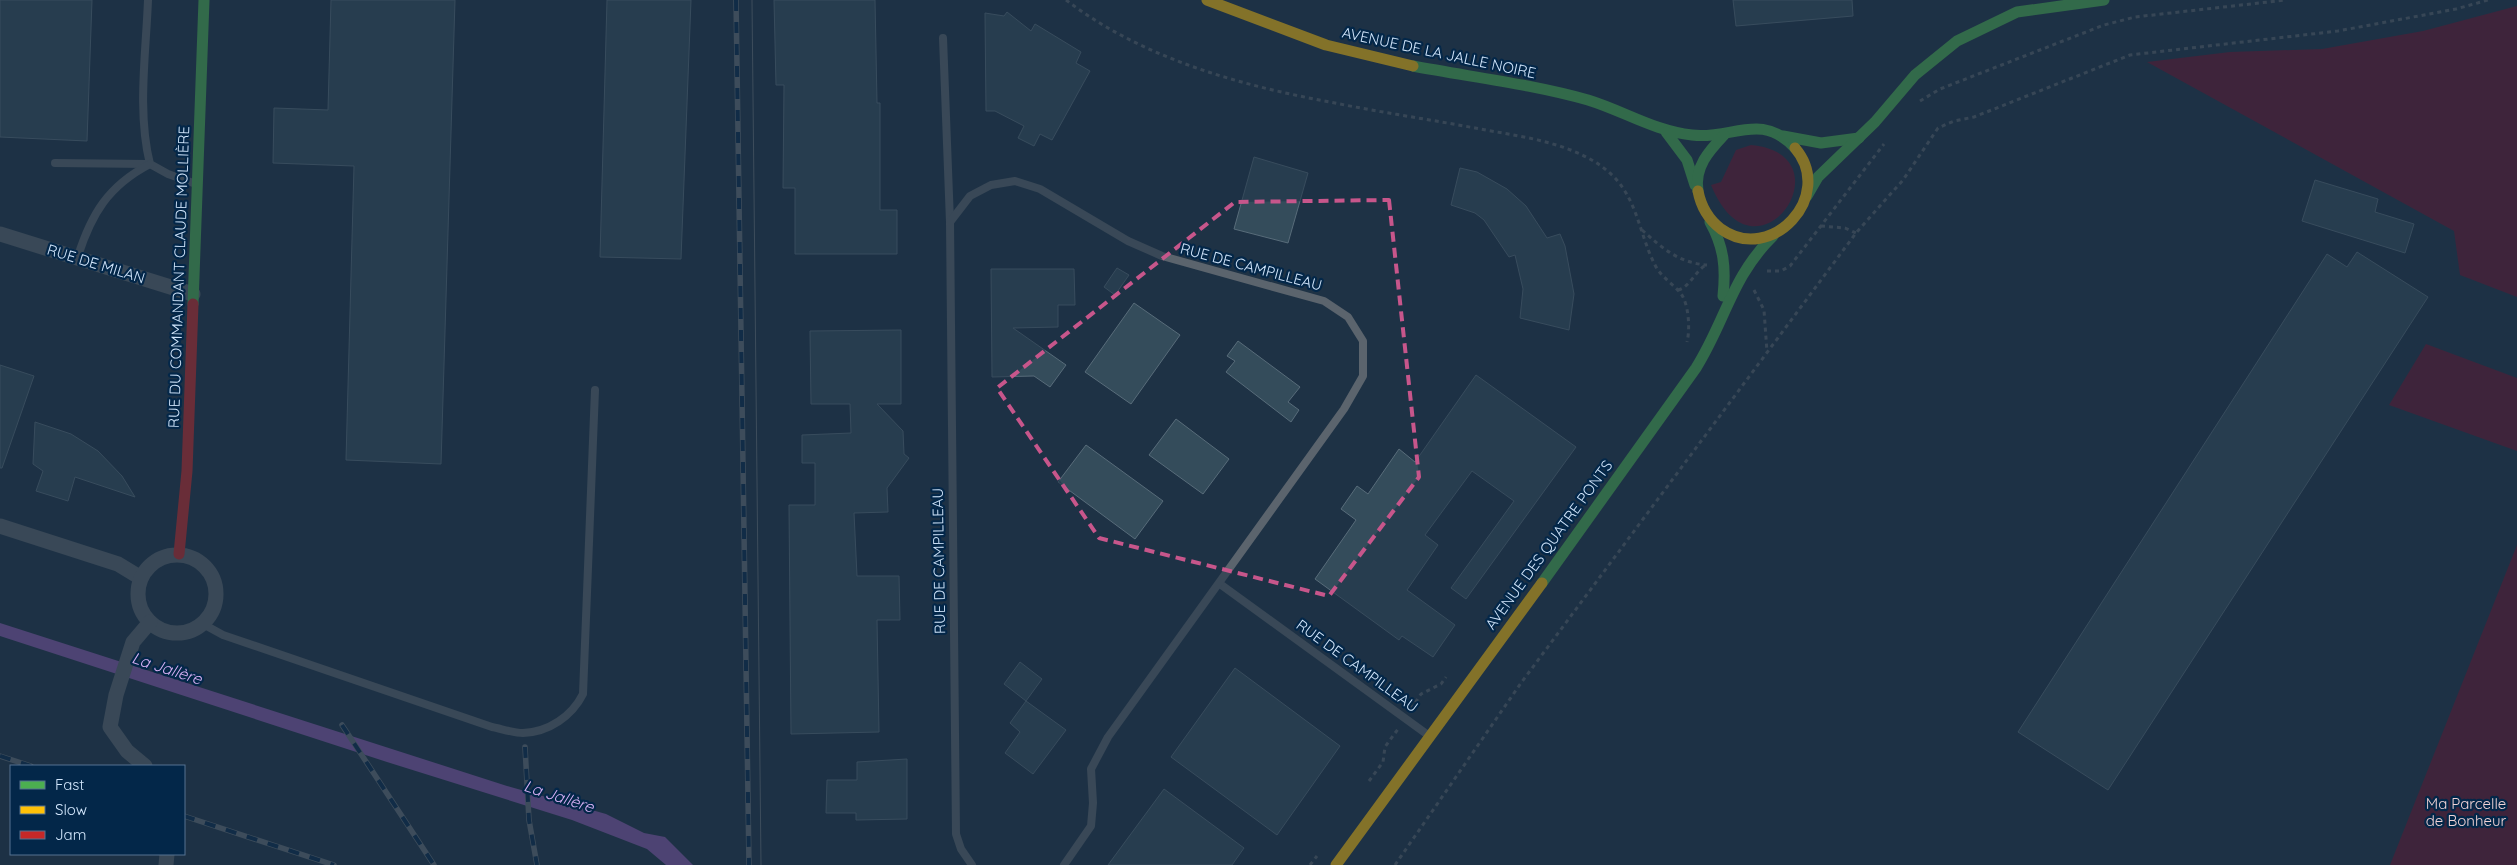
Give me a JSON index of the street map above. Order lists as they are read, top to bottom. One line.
{"streets":{"main road":["AVENUE DE LA JALLE NOIRE","RUE DU COMMANDANT CLAUDE MOLLIÈRE","AVENUE DES QUATRE PONTS"],"street":["RUE DE MILAN"],"lane":["RUE DE CAMPILLEAU"]},"crossings":[["RUE DE MILAN","RUE DU COMMANDANT CLAUDE MOLLIÈRE"],["RUE DE CAMPILLEAU","AVENUE DES QUATRE PONTS"]],"water":["La Jallère"],"parks":["Ma Parcelle de Bonheur"],"legend":["Fast","Slow","Jam"]}
